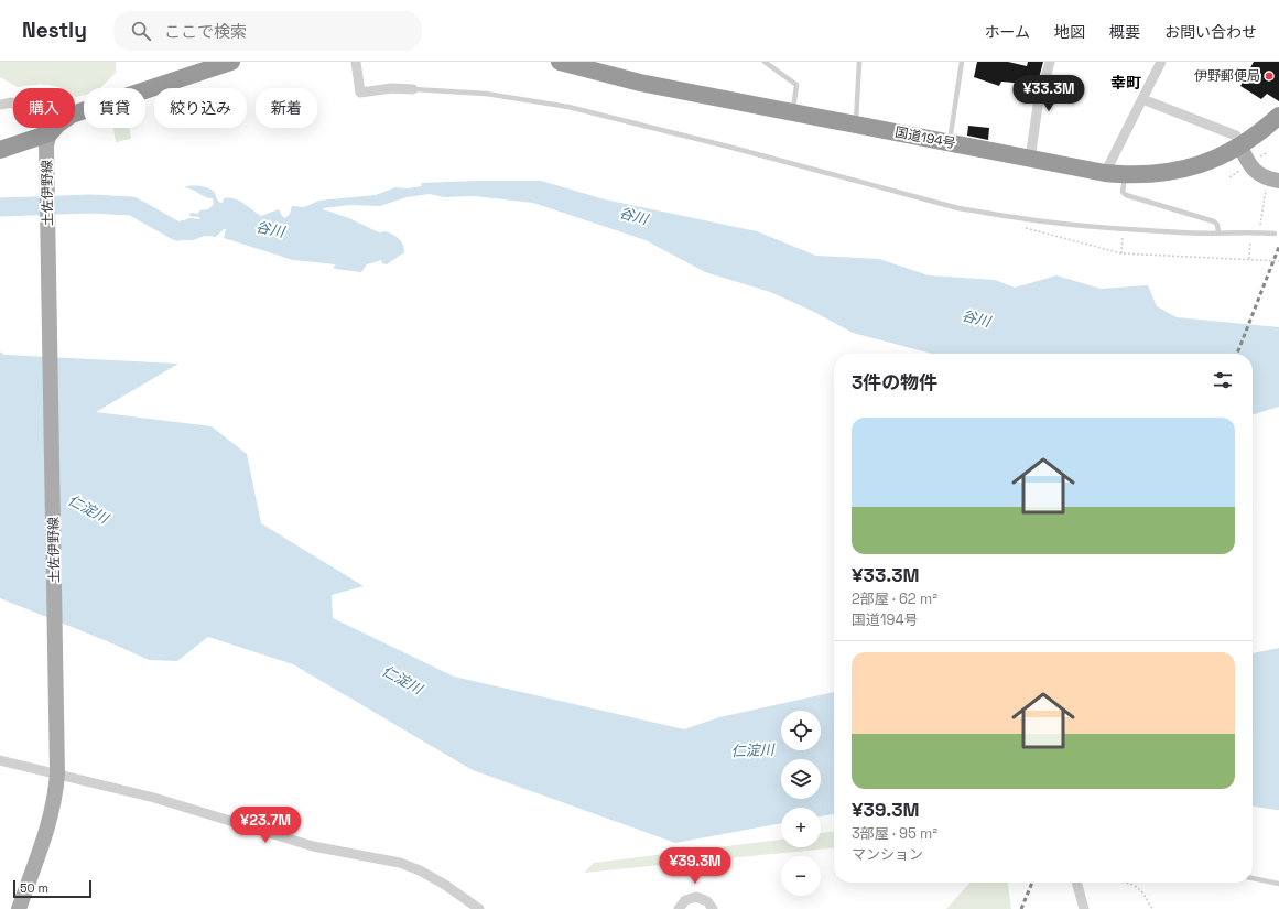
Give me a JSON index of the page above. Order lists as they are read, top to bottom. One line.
{"streets":{"highway":["国道194号"],"main road":["土佐伊野線"]},"districts":["幸町"],"water":["谷川","仁淀川"],"places":["伊野郵便局"],"scale_bar":"50 m","page":{"header":"Nestly","search":"ここで検索","nav":["ホーム","地図","概要","お問い合わせ"],"price":["¥33.3M","¥23.7M","¥39.3M"],"chip":["購入","賃貸","絞り込み","新着"],"heading":"3件の物件","list":[{"name":"¥33.3M","note":"2部屋 · 62 m² · 国道194号"},{"name":"¥39.3M","note":"3部屋 · 95 m² · マンション"}],"map_buttons":["+","−"],"scale":"50 m"}}
